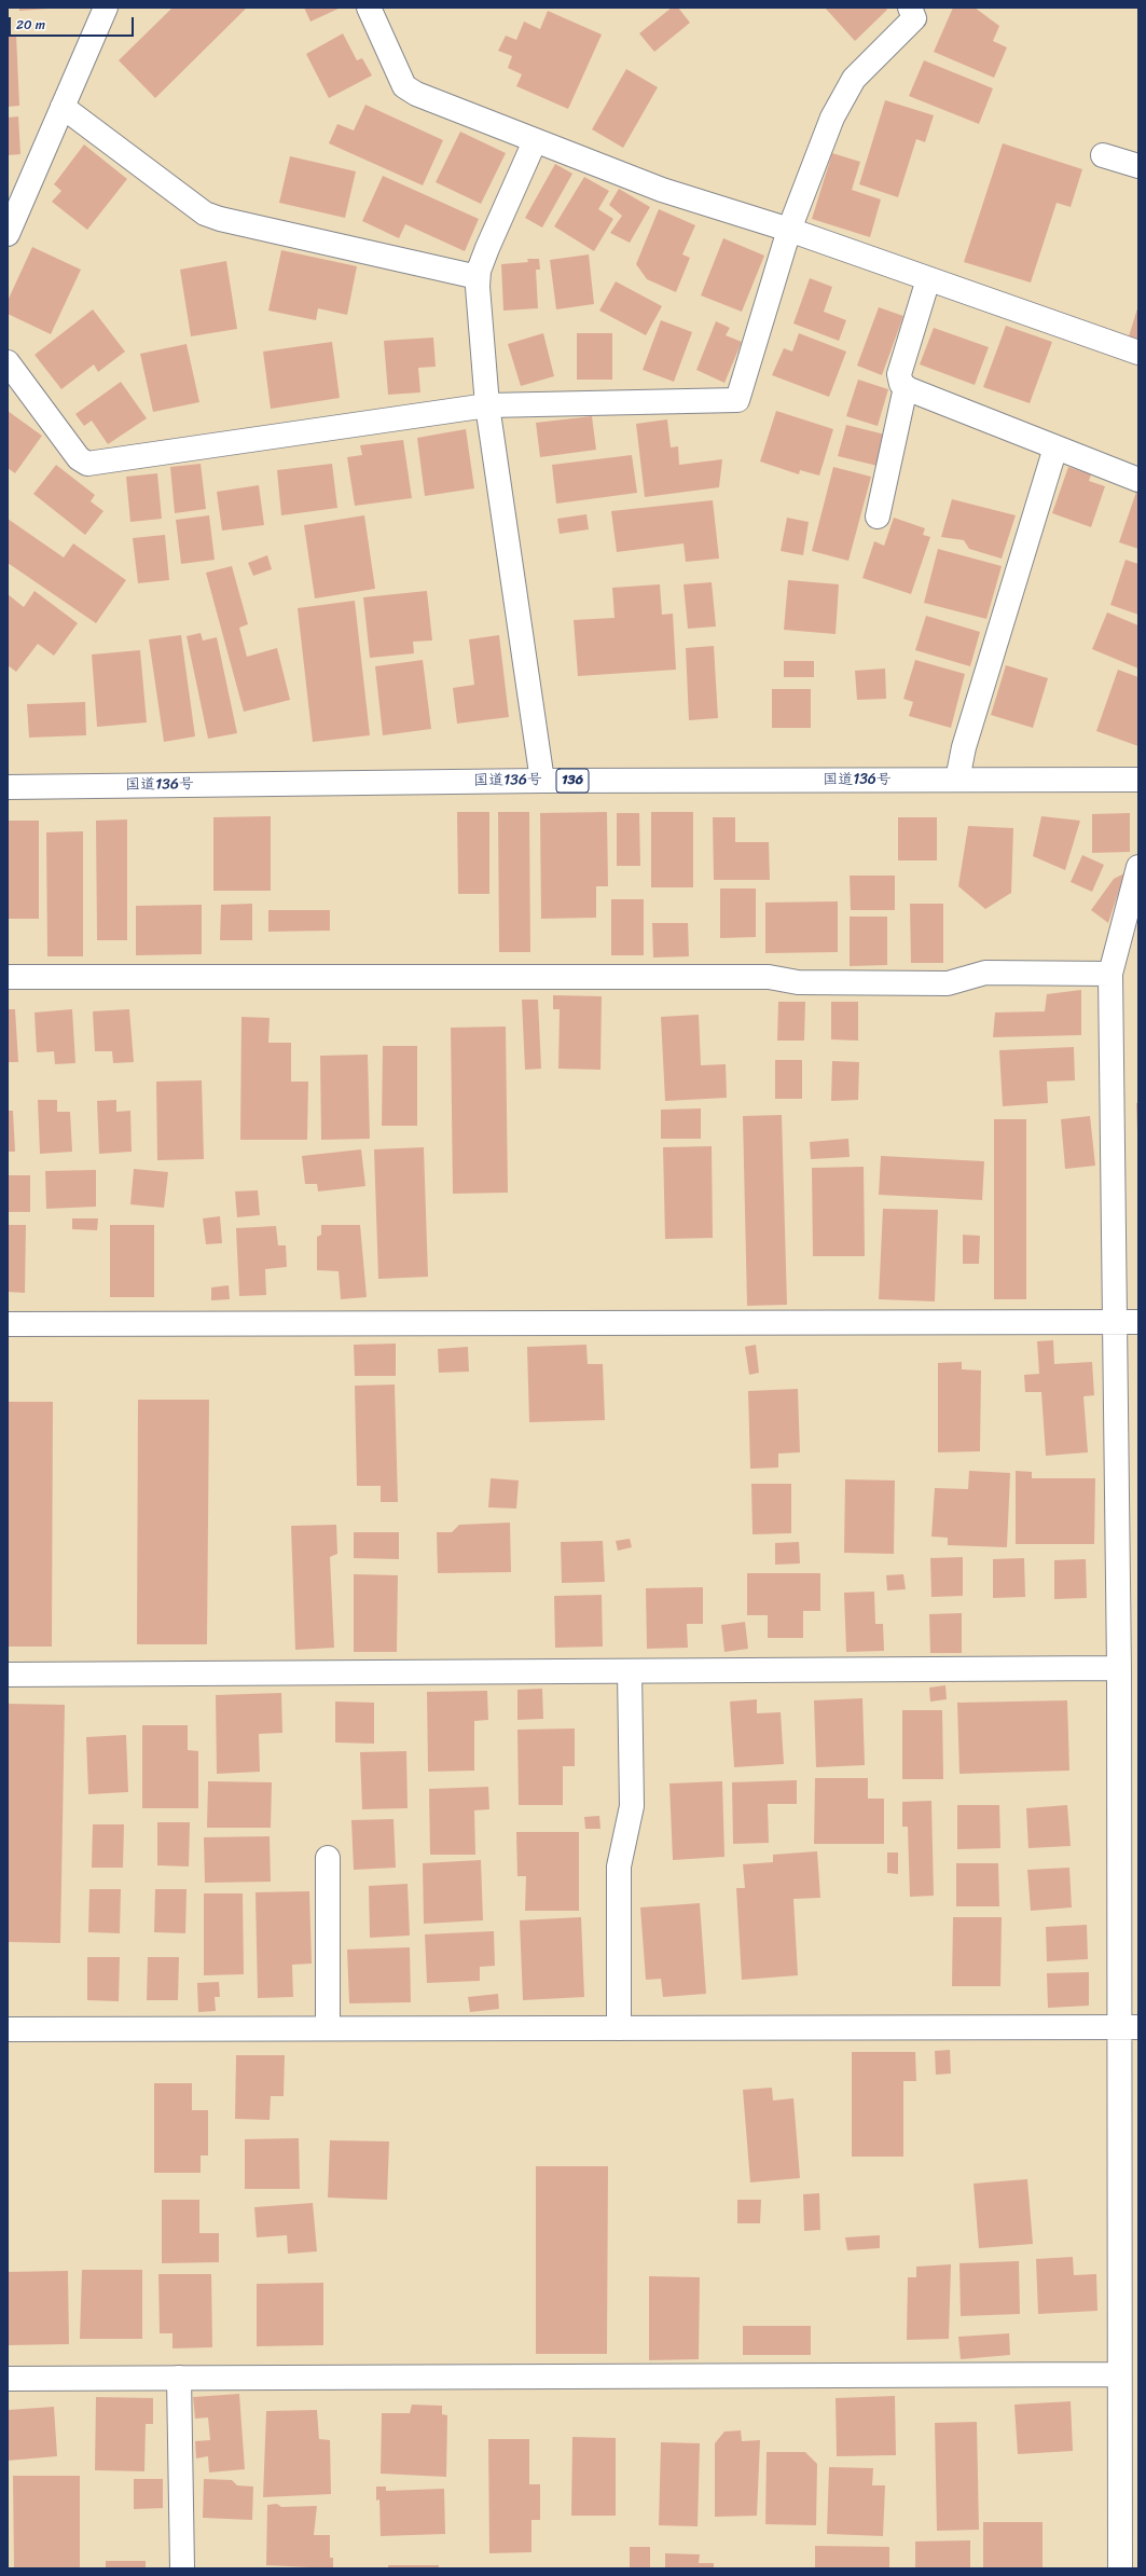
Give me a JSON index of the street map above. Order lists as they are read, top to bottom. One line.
{"streets":{"main road":["国道136号","136"]},"scale_bar":"20 m"}
